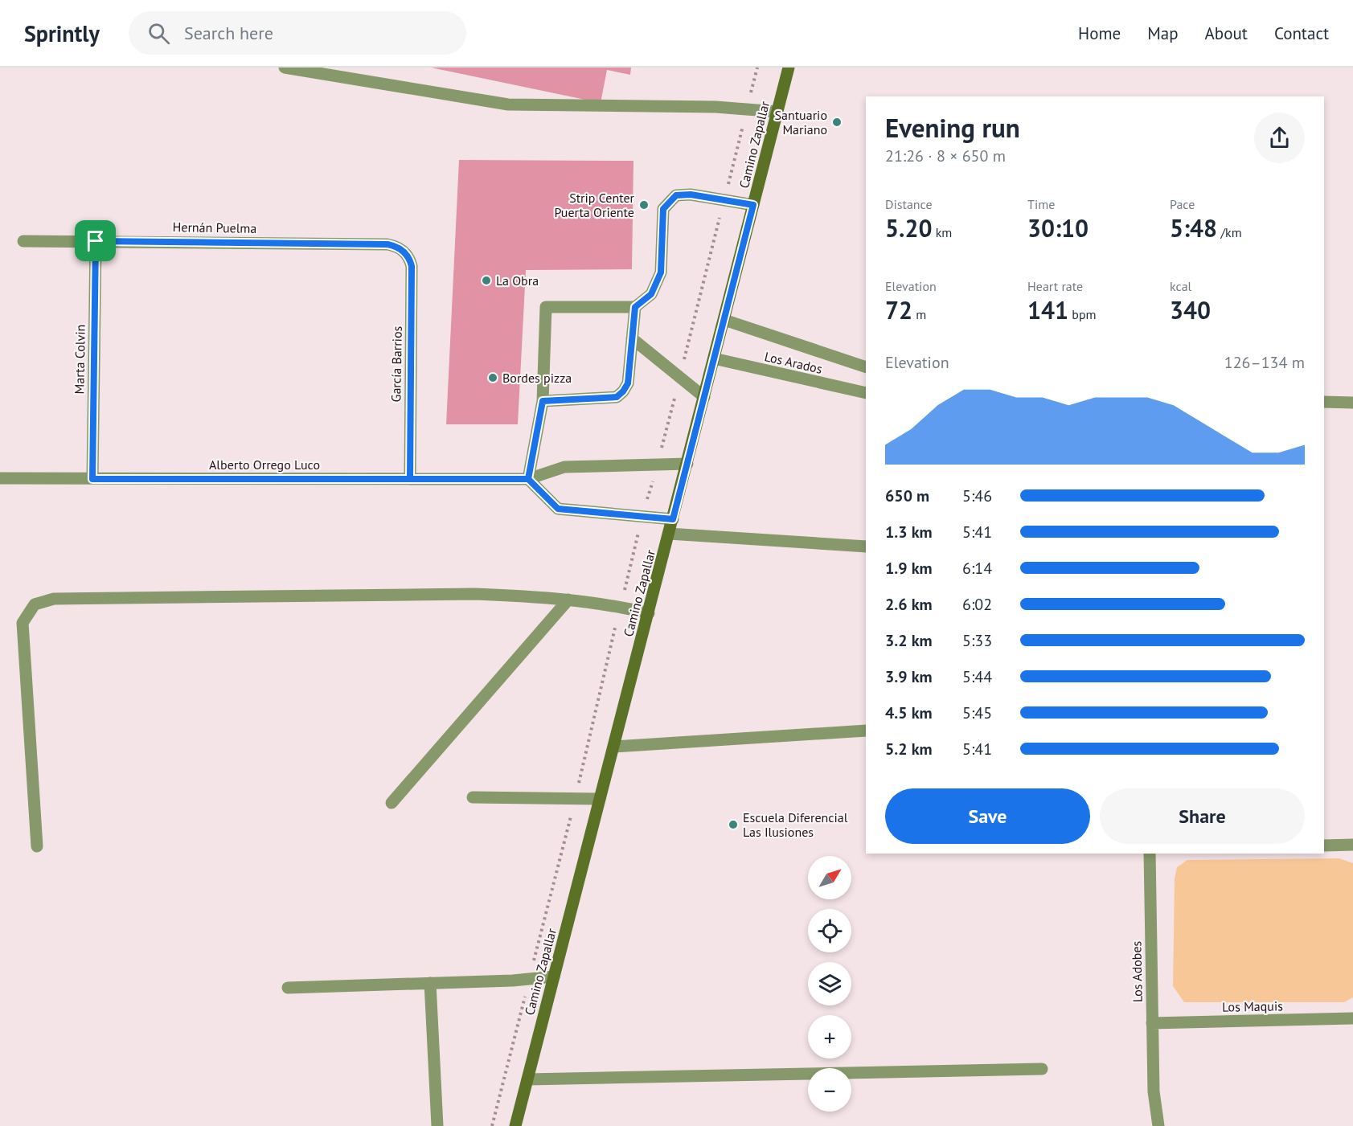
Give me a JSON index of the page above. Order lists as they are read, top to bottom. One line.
{"streets":{"street":["Camino Zapallar","Hernán Puelma","Marta Colvin","Los Arados","García Barrios","Alberto Orrego Luco","Los Adobes","Los Maquis"]},"crossings":[["Camino Zapallar","Los Arados"],["Camino Zapallar","Alberto Orrego Luco"],["Hernán Puelma","Marta Colvin"],["Hernán Puelma","García Barrios"],["Marta Colvin","Alberto Orrego Luco"],["García Barrios","Alberto Orrego Luco"],["Los Adobes","Los Maquis"]],"places":["Santuario Mariano","Strip Center Puerta Oriente","La Obra","Bordes pizza","Escuela Diferencial Las Ilusiones"],"north":"top right","page":{"header":"Sprintly","search":"Search here","nav":["Home","Map","About","Contact"],"heading":["Evening run","21:26 · 8 × 650 m"],"stats":[["Distance","5.20 km"],["Time","30:10"],["Pace","5:48 /km"],["Elevation","72 m"],["Heart rate","141 bpm"],["kcal","340"]],"chart":["Elevation","126–134 m"],"list":[{"name":"650 m","note":"5:46"},{"name":"1.3 km","note":"5:41"},{"name":"1.9 km","note":"6:14"},{"name":"2.6 km","note":"6:02"},{"name":"3.2 km","note":"5:33"},{"name":"3.9 km","note":"5:44"},{"name":"4.5 km","note":"5:45"},{"name":"5.2 km","note":"5:41"}],"buttons":["Save","Share"],"map_buttons":["+","−"]}}
